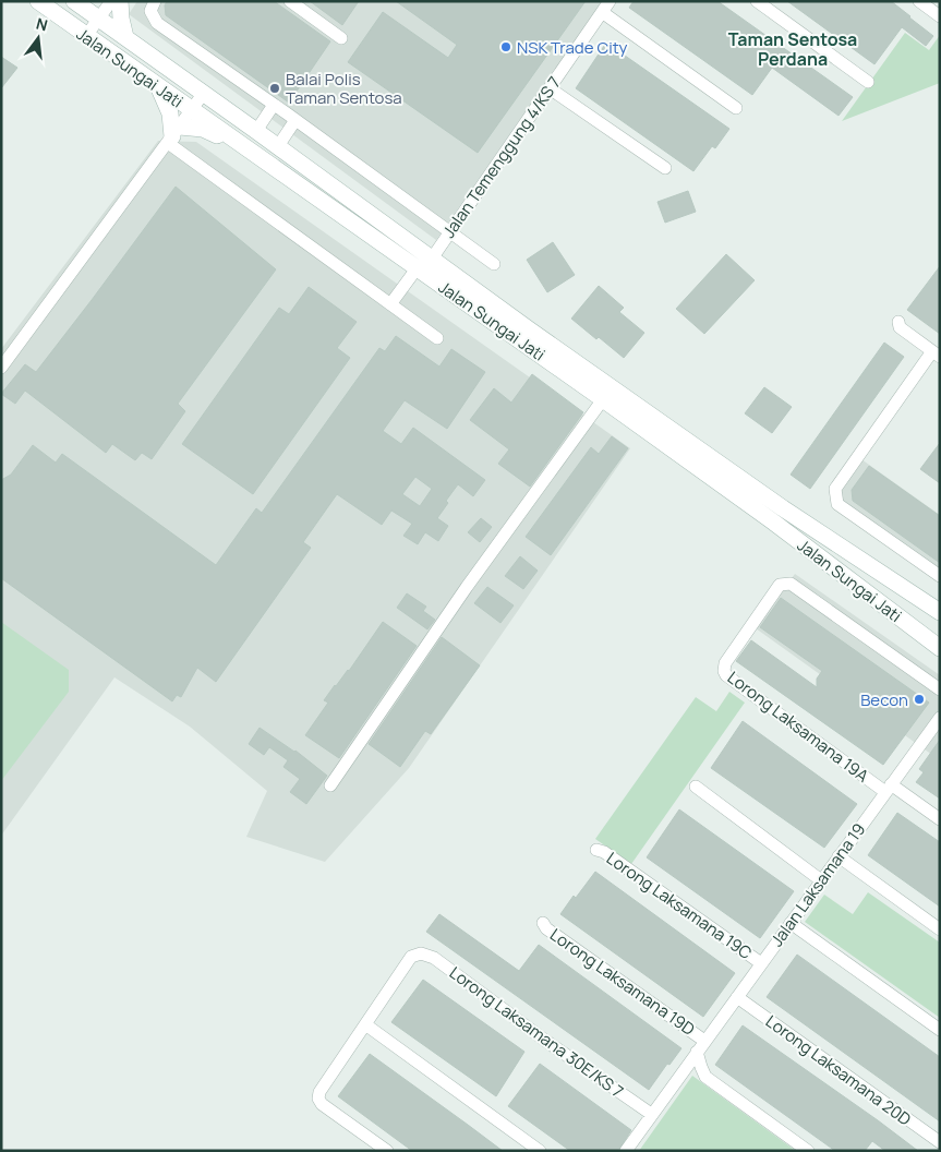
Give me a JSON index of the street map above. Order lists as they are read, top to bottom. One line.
{"streets":{"main road":["Jalan Sungai Jati"],"street":["Jalan Temenggung 4/KS 7","Lorong Laksamana 19A","Jalan Laksamana 19","Lorong Laksamana 19C","Lorong Laksamana 19D","Lorong Laksamana 30E/KS 7","Lorong Laksamana 20D"]},"crossings":[["Jalan Sungai Jati","Jalan Temenggung 4/KS 7"],["Lorong Laksamana 19A","Jalan Laksamana 19"],["Jalan Laksamana 19","Lorong Laksamana 19C"],["Jalan Laksamana 19","Lorong Laksamana 19D"],["Jalan Laksamana 19","Lorong Laksamana 30E/KS 7"],["Jalan Laksamana 19","Lorong Laksamana 20D"]],"districts":["Taman Sentosa Perdana"],"places":["NSK Trade City","Balai Polis Taman Sentosa","Becon"],"north":"top"}
